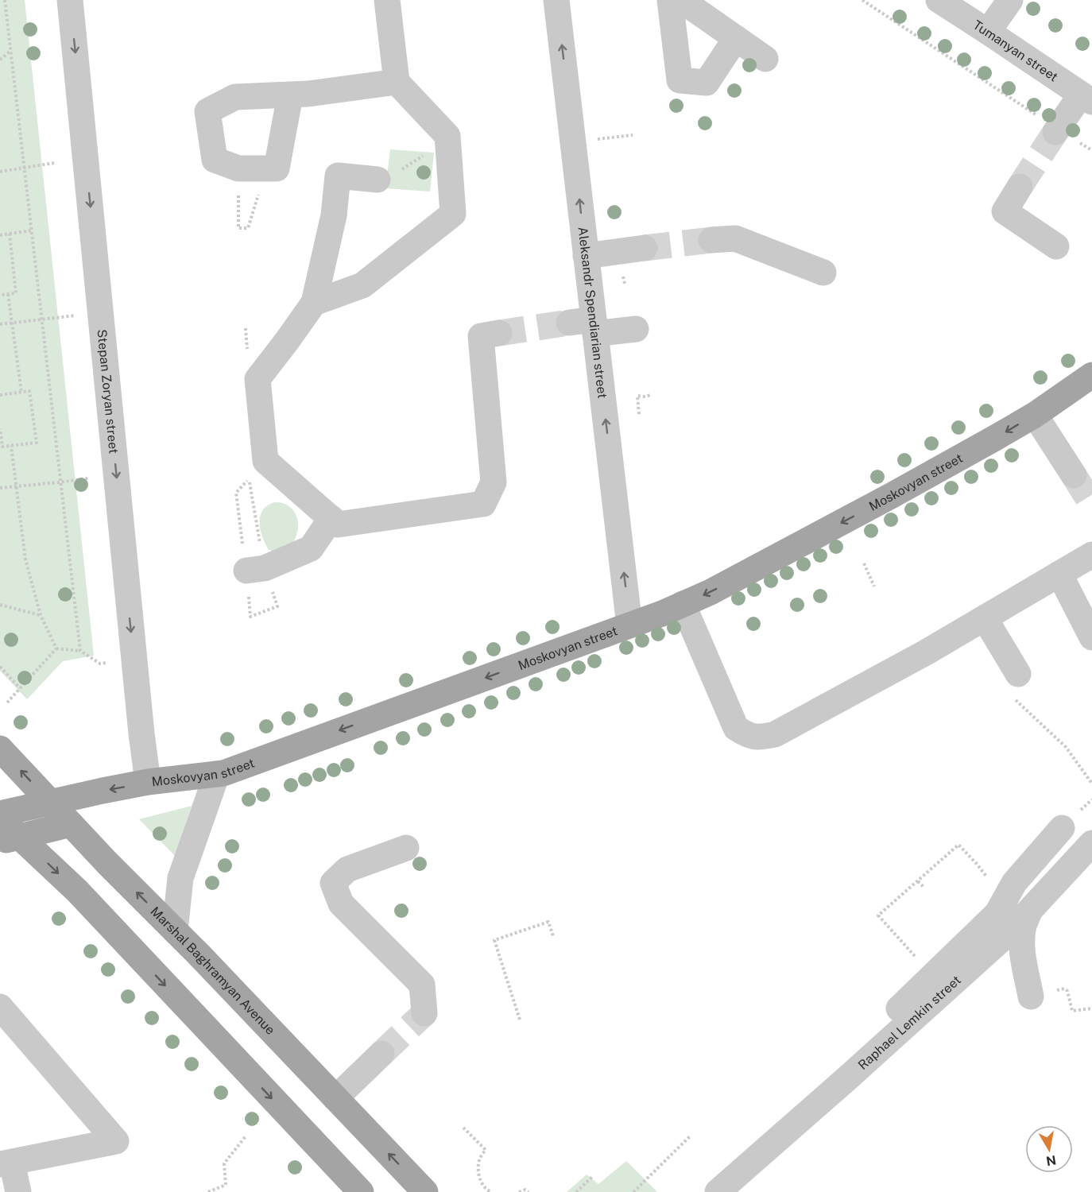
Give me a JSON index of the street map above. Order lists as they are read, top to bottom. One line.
{"streets":{"main road":["Moskovyan street","Marshal Baghramyan Avenue"],"street":["Tumanyan street","Aleksandr Spendiarian street","Stepan Zoryan street","Raphael Lemkin street"]},"crossings":[["Aleksandr Spendiarian street","Moskovyan street"],["Stepan Zoryan street","Moskovyan street"],["Moskovyan street","Marshal Baghramyan Avenue"]],"one_way":["Aleksandr Spendiarian street","Stepan Zoryan street","Moskovyan street"],"north":"bottom"}
